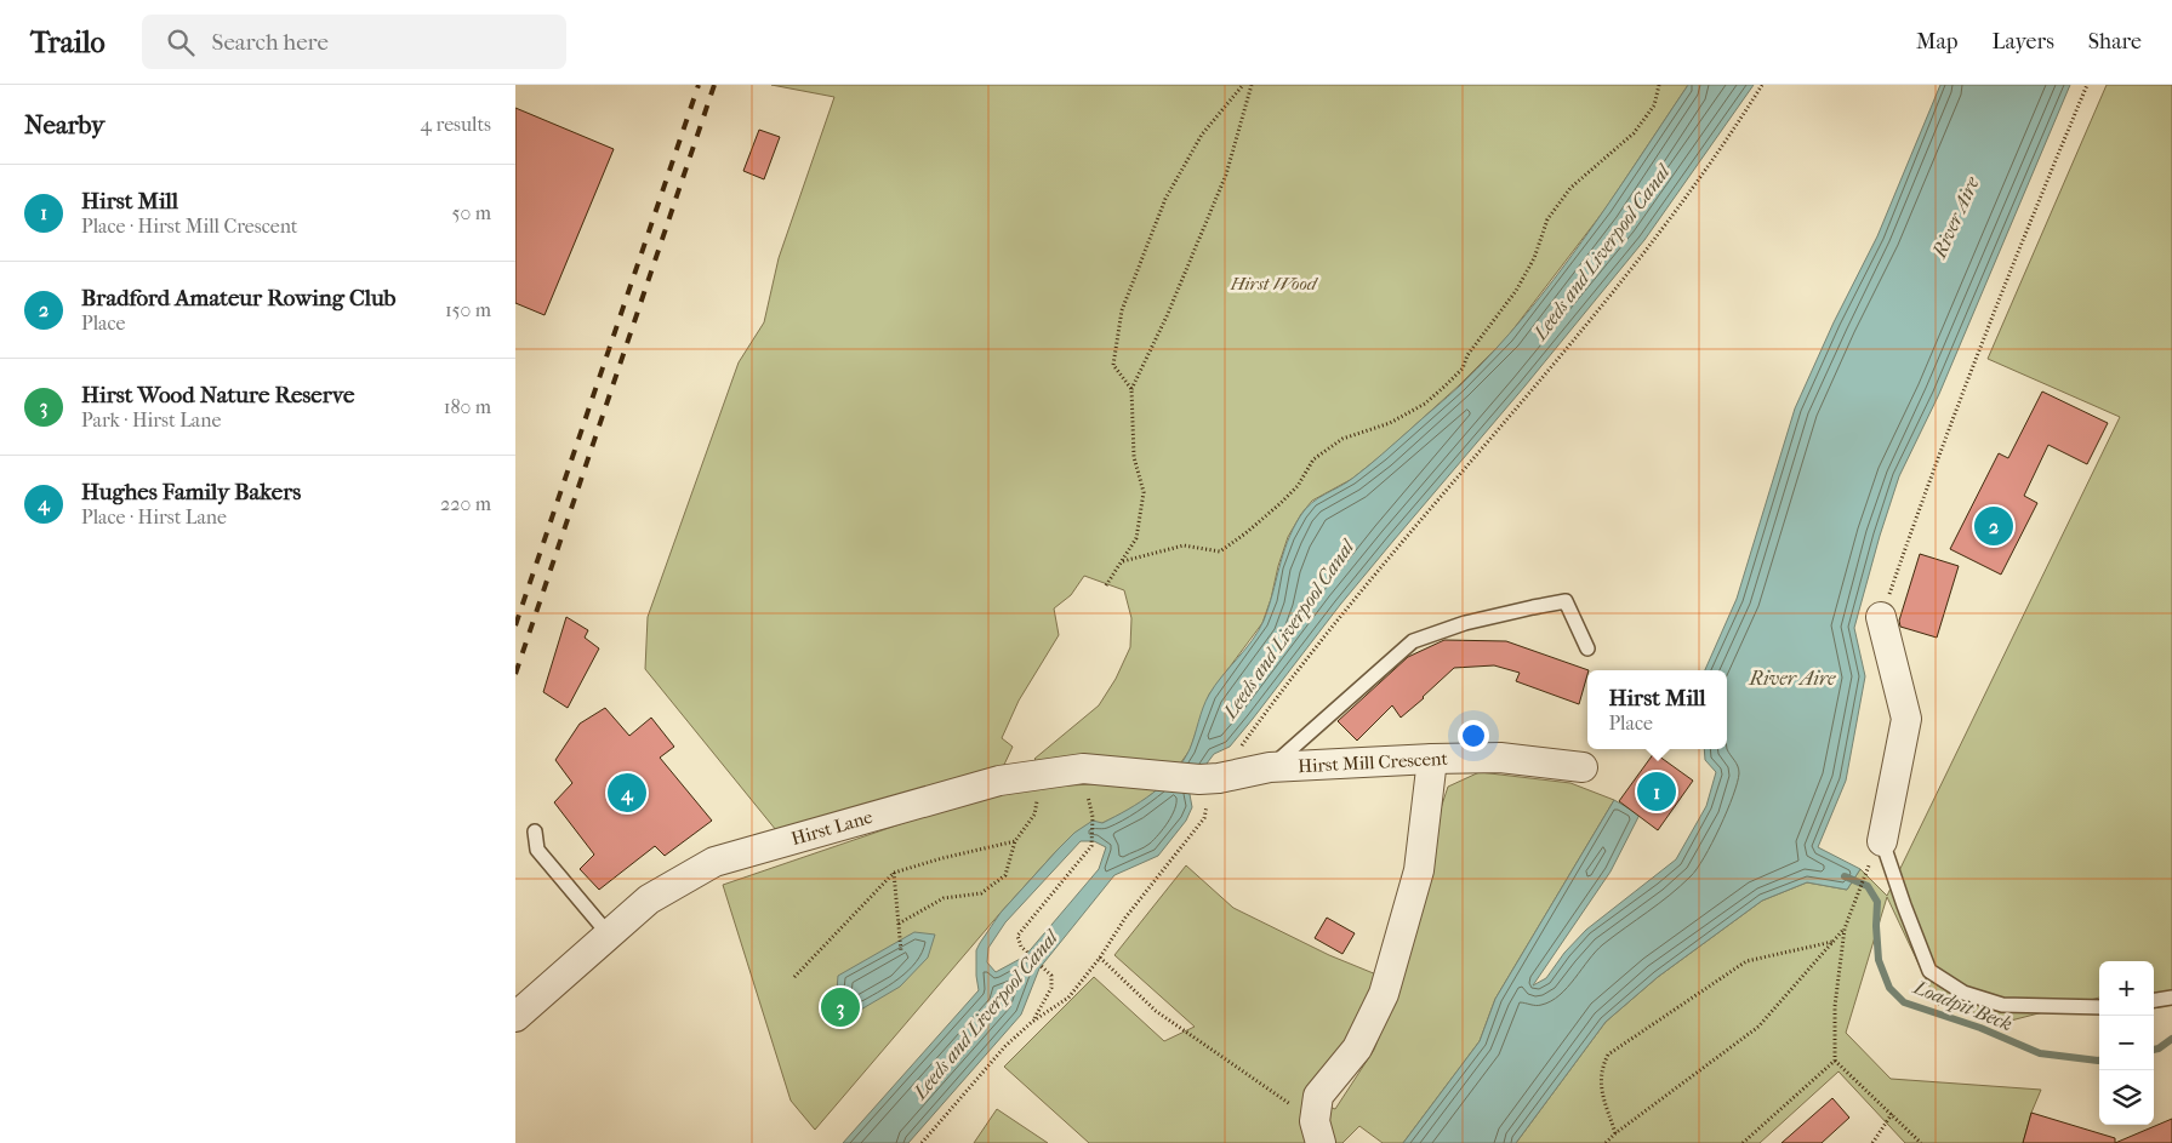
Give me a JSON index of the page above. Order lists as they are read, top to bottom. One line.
{"streets":{"street":["Hirst Mill Crescent","Hirst Lane"]},"crossings":[["Hirst Mill Crescent","Hirst Lane"]],"water":["River Aire","Leeds and Liverpool Canal","Loadpit Beck"],"parks":["Hirst Wood"],"page":{"header":"Trailo","search":"Search here","nav":["Map","Layers","Share"],"heading":["Nearby","4 results"],"list":[{"mark":"1","name":"Hirst Mill","note":"Place · Hirst Mill Crescent","value":"50 m"},{"mark":"2","name":"Bradford Amateur Rowing Club","note":"Place","value":"150 m"},{"mark":"3","name":"Hirst Wood Nature Reserve","note":"Park · Hirst Lane","value":"180 m"},{"mark":"4","name":"Hughes Family Bakers","note":"Place · Hirst Lane","value":"220 m"}],"pins":["2","1","4","3"],"popup":["Hirst Mill","Place"],"map_buttons":["+","−"]}}
